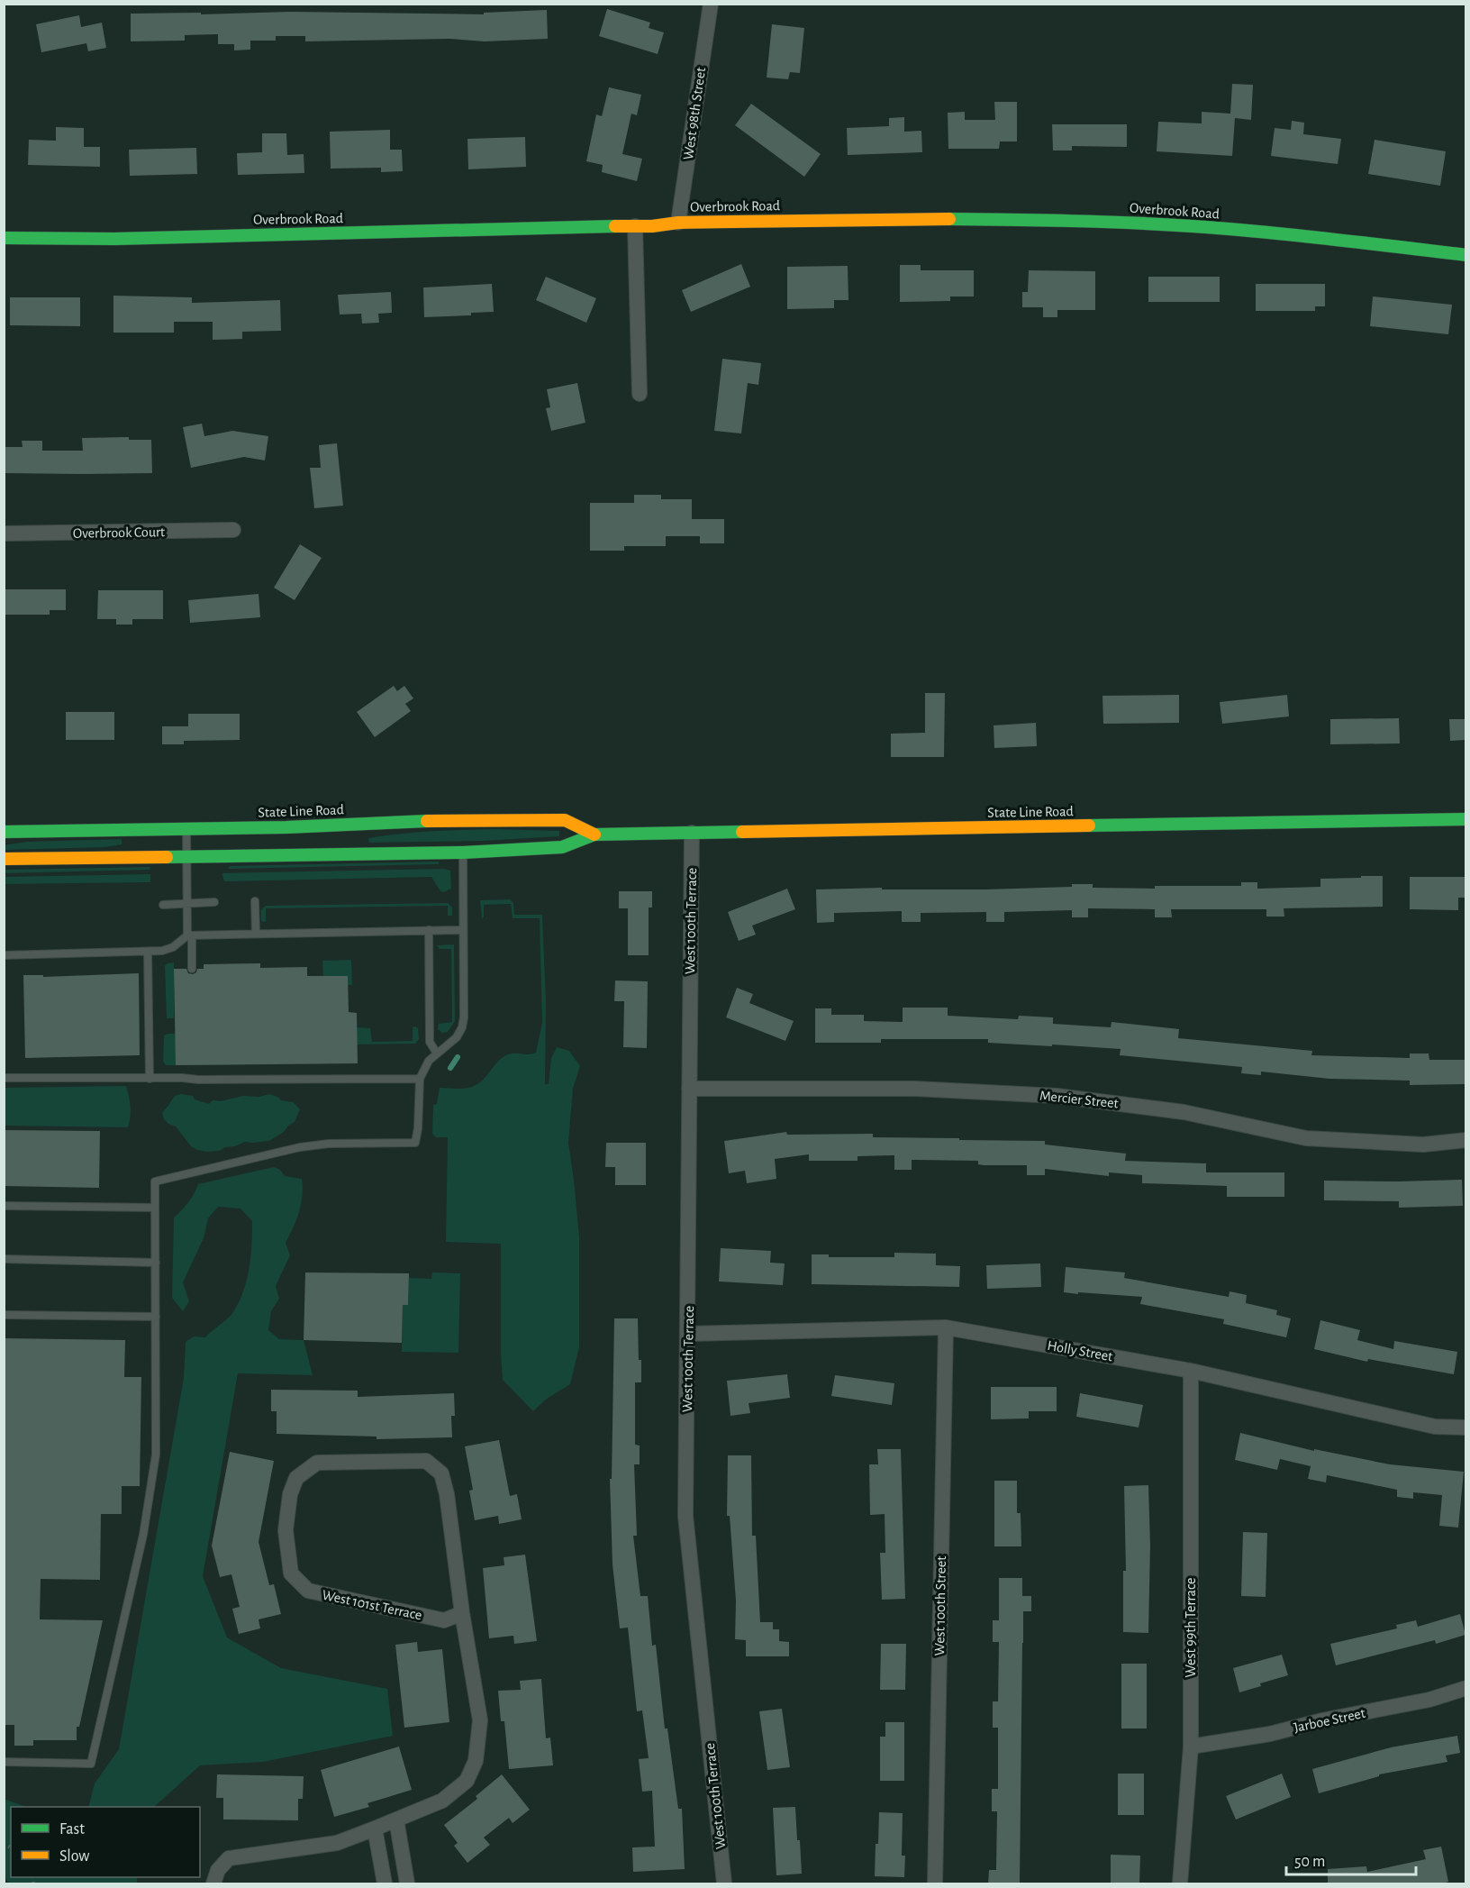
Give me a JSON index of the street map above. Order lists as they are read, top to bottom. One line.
{"streets":{"main road":["Overbrook Road","State Line Road"],"street":["West 98th Street","Overbrook Court","West 100th Terrace","Mercier Street","Holly Street","West 101st Terrace","West 100th Street","West 99th Terrace","Jarboe Street"]},"crossings":[["West 98th Street","Overbrook Road"],["State Line Road","West 100th Terrace"],["West 100th Terrace","Mercier Street"],["West 100th Terrace","Holly Street"],["Holly Street","West 100th Street"],["Holly Street","West 99th Terrace"],["West 99th Terrace","Jarboe Street"]],"legend":["Fast","Slow"],"scale_bar":"50 m"}
